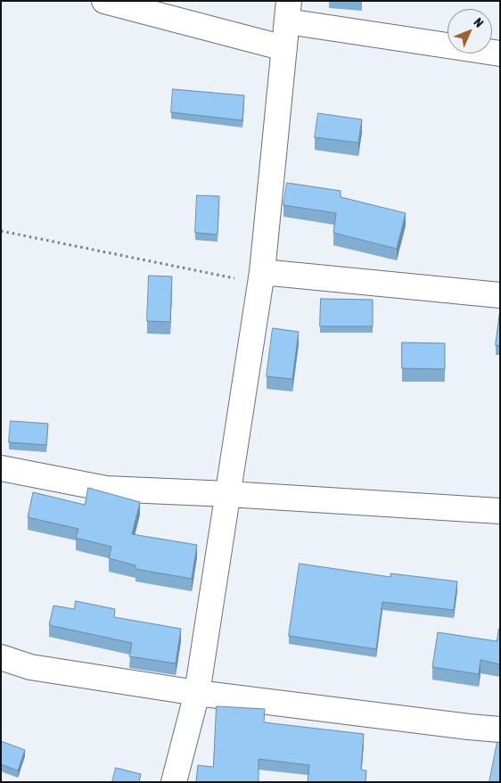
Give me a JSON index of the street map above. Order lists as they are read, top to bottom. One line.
{"north":"top right"}
